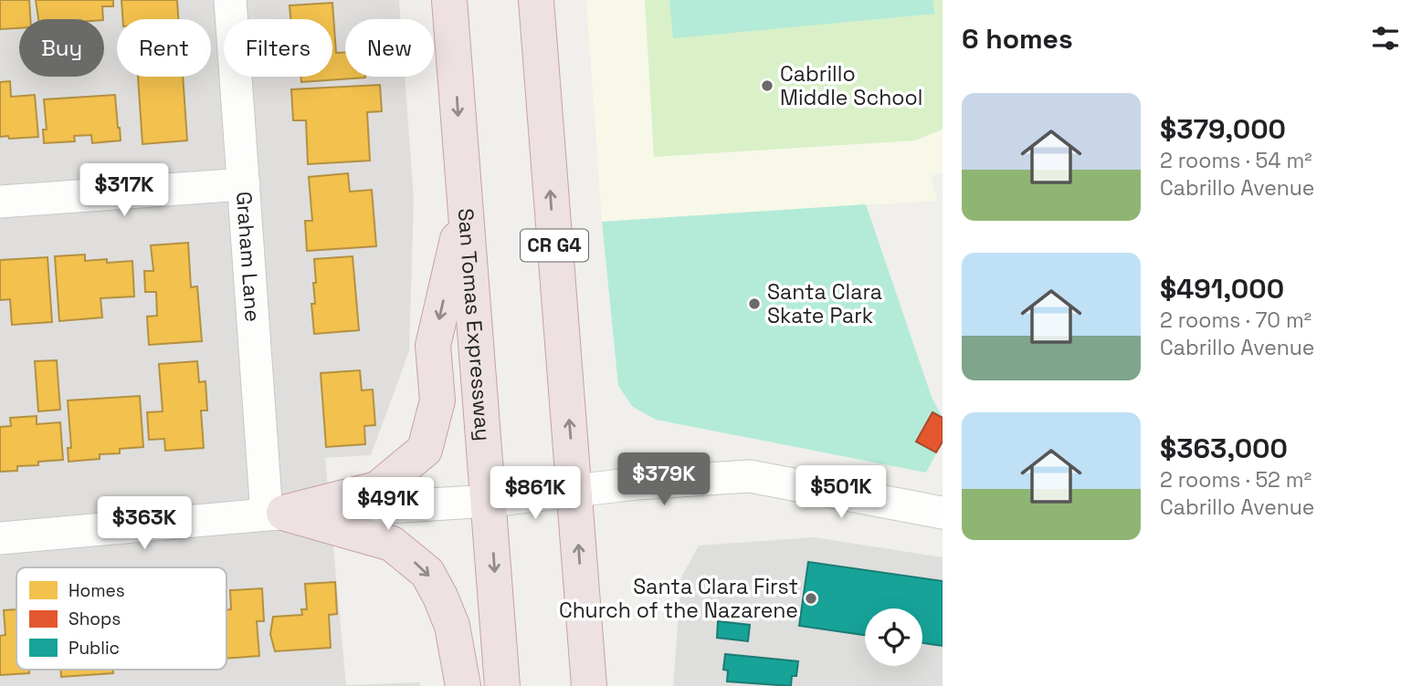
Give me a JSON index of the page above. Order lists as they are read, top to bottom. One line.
{"streets":{"highway":["CR G4","San Tomas Expressway"],"street":["Graham Lane"]},"places":["Cabrillo Middle School","Santa Clara Skate Park","Santa Clara First Church of the Nazarene"],"legend":["Homes","Shops","Public"],"page":{"heading":"6 homes","chip":["Buy","Rent","Filters","New"],"list":[{"name":"$379,000","note":"2 rooms · 54 m² · Cabrillo Avenue"},{"name":"$491,000","note":"2 rooms · 70 m² · Cabrillo Avenue"},{"name":"$363,000","note":"2 rooms · 52 m² · Cabrillo Avenue"}],"price":["$317K","$379K","$501K","$861K","$491K","$363K"]}}
